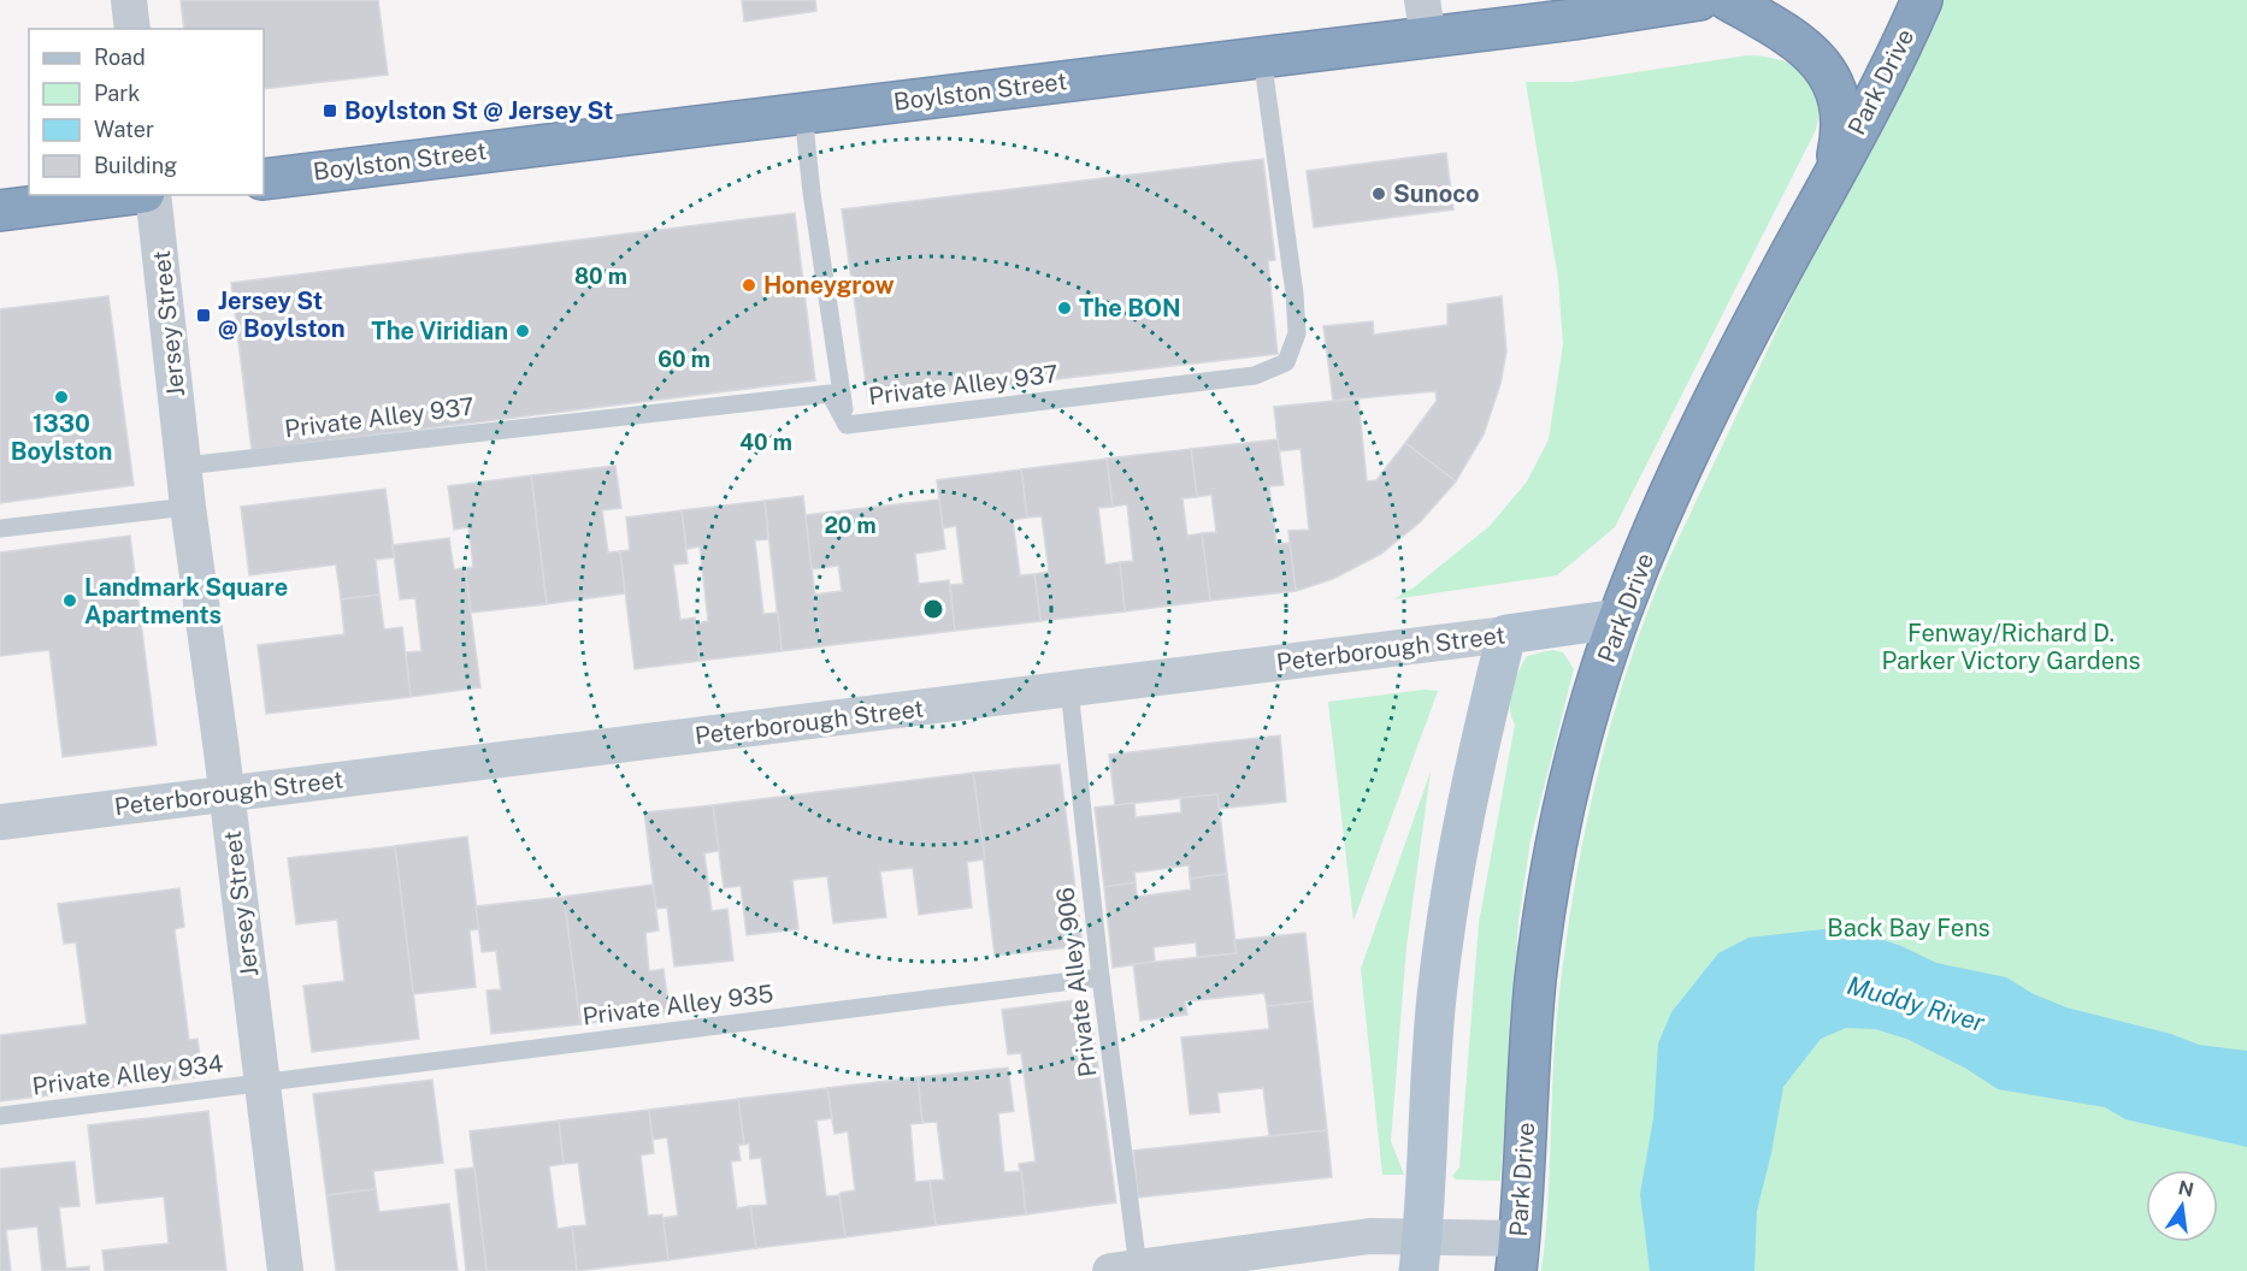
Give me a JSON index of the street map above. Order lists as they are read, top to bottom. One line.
{"streets":{"highway":["Park Drive","Boylston Street"],"main road":["Peterborough Street"],"street":["Jersey Street"],"lane":["Private Alley 937","Private Alley 906","Private Alley 935","Private Alley 934"]},"crossings":[["Park Drive","Peterborough Street"],["Boylston Street","Private Alley 937"],["Jersey Street","Private Alley 937"],["Jersey Street","Peterborough Street"],["Jersey Street","Private Alley 935"],["Jersey Street","Private Alley 934"],["Peterborough Street","Private Alley 906"],["Private Alley 906","Private Alley 935"],["Private Alley 935","Private Alley 934"]],"water":["Muddy River"],"parks":["Fenway/Richard D. Parker Victory Gardens","Back Bay Fens"],"places":{"transit":["Boylston St @ Jersey St","Jersey St @ Boylston"],"other":["Sunoco","Honeygrow","The BON","The Viridian","1330 Boylston","Landmark Square Apartments"]},"legend":["Road","Park","Water","Building"],"north":"top","rings":["80 m","60 m","40 m","20 m"]}
